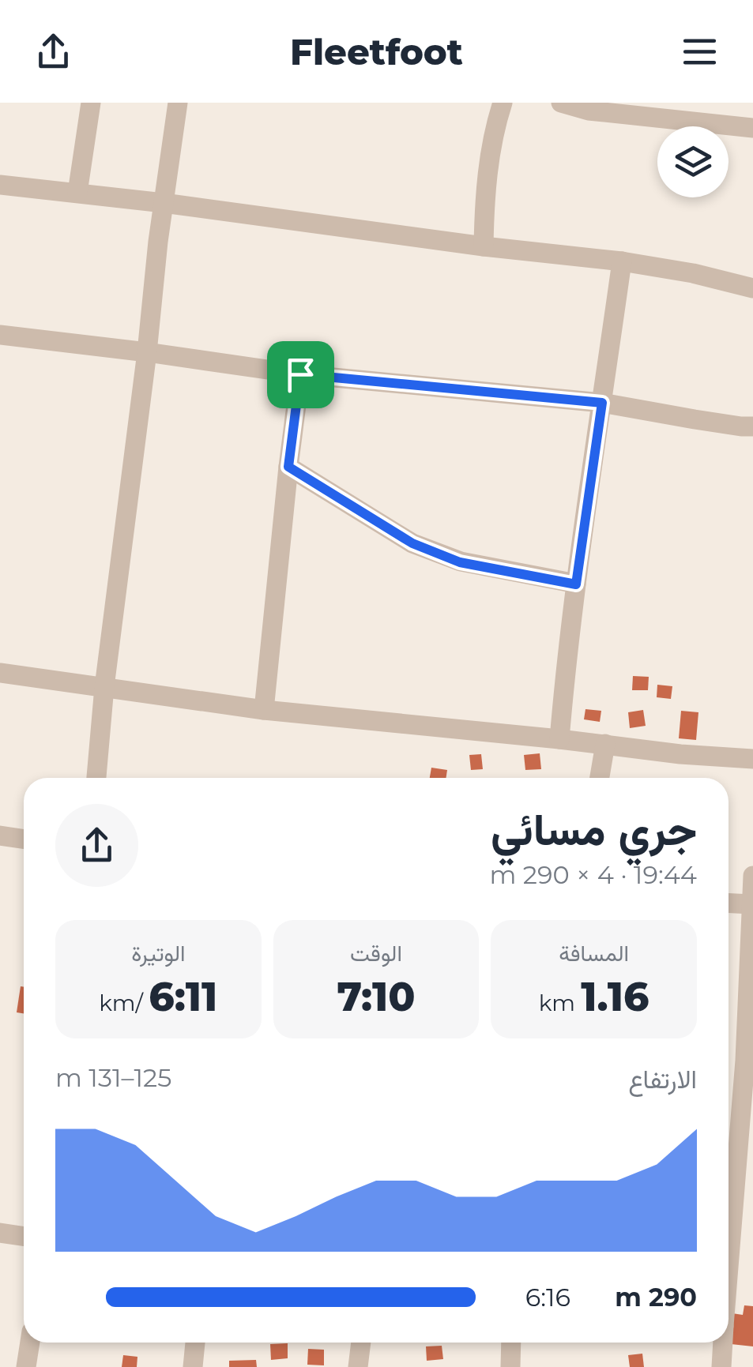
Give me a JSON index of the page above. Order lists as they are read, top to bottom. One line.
{"page":{"header":"Fleetfoot","heading":["جري مسائي","19:44 · 4 × 290 m"],"stats":[["المسافة","1.16 km"],["الوقت","7:10"],["الوتيرة","6:11 /km"]],"chart":["الارتفاع","125–131 m"],"list":[{"name":"290 m","note":"6:16"}]}}
